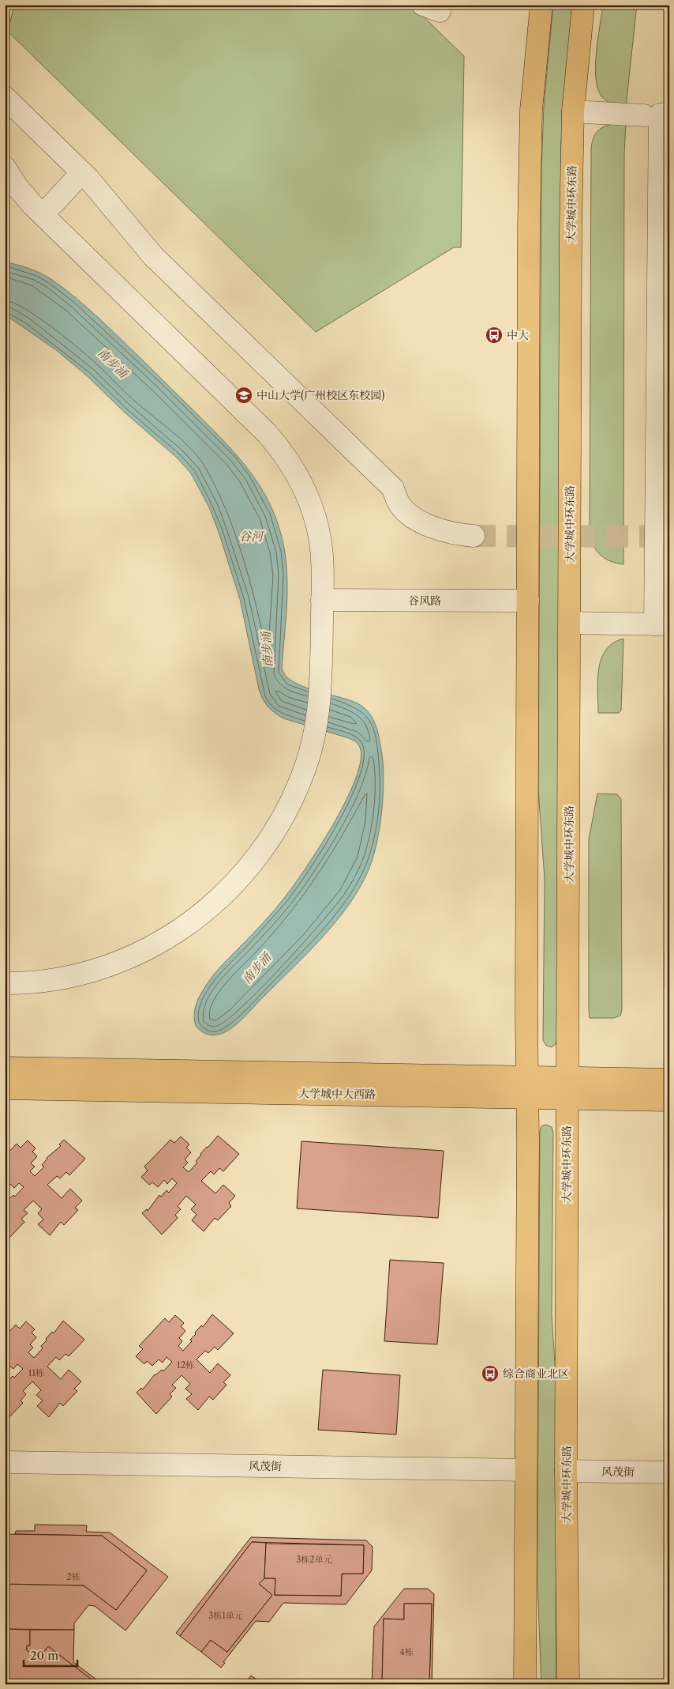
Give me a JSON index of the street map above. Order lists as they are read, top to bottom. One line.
{"streets":{"main road":["大学城中环东路","大学城中大西路"],"street":["谷风路","风茂街"]},"crossings":[["大学城中环东路","大学城中大西路"],["大学城中环东路","风茂街"]],"water":["南步涌","谷河"],"places":{"bus stop":["中大","综合商业北区"],"school or university":["中山大学(广州校区东校园)"]},"house_numbers":["12栋","11栋","3栋2单元","2栋","3栋1单元","4栋"],"scale_bar":"20 m"}
